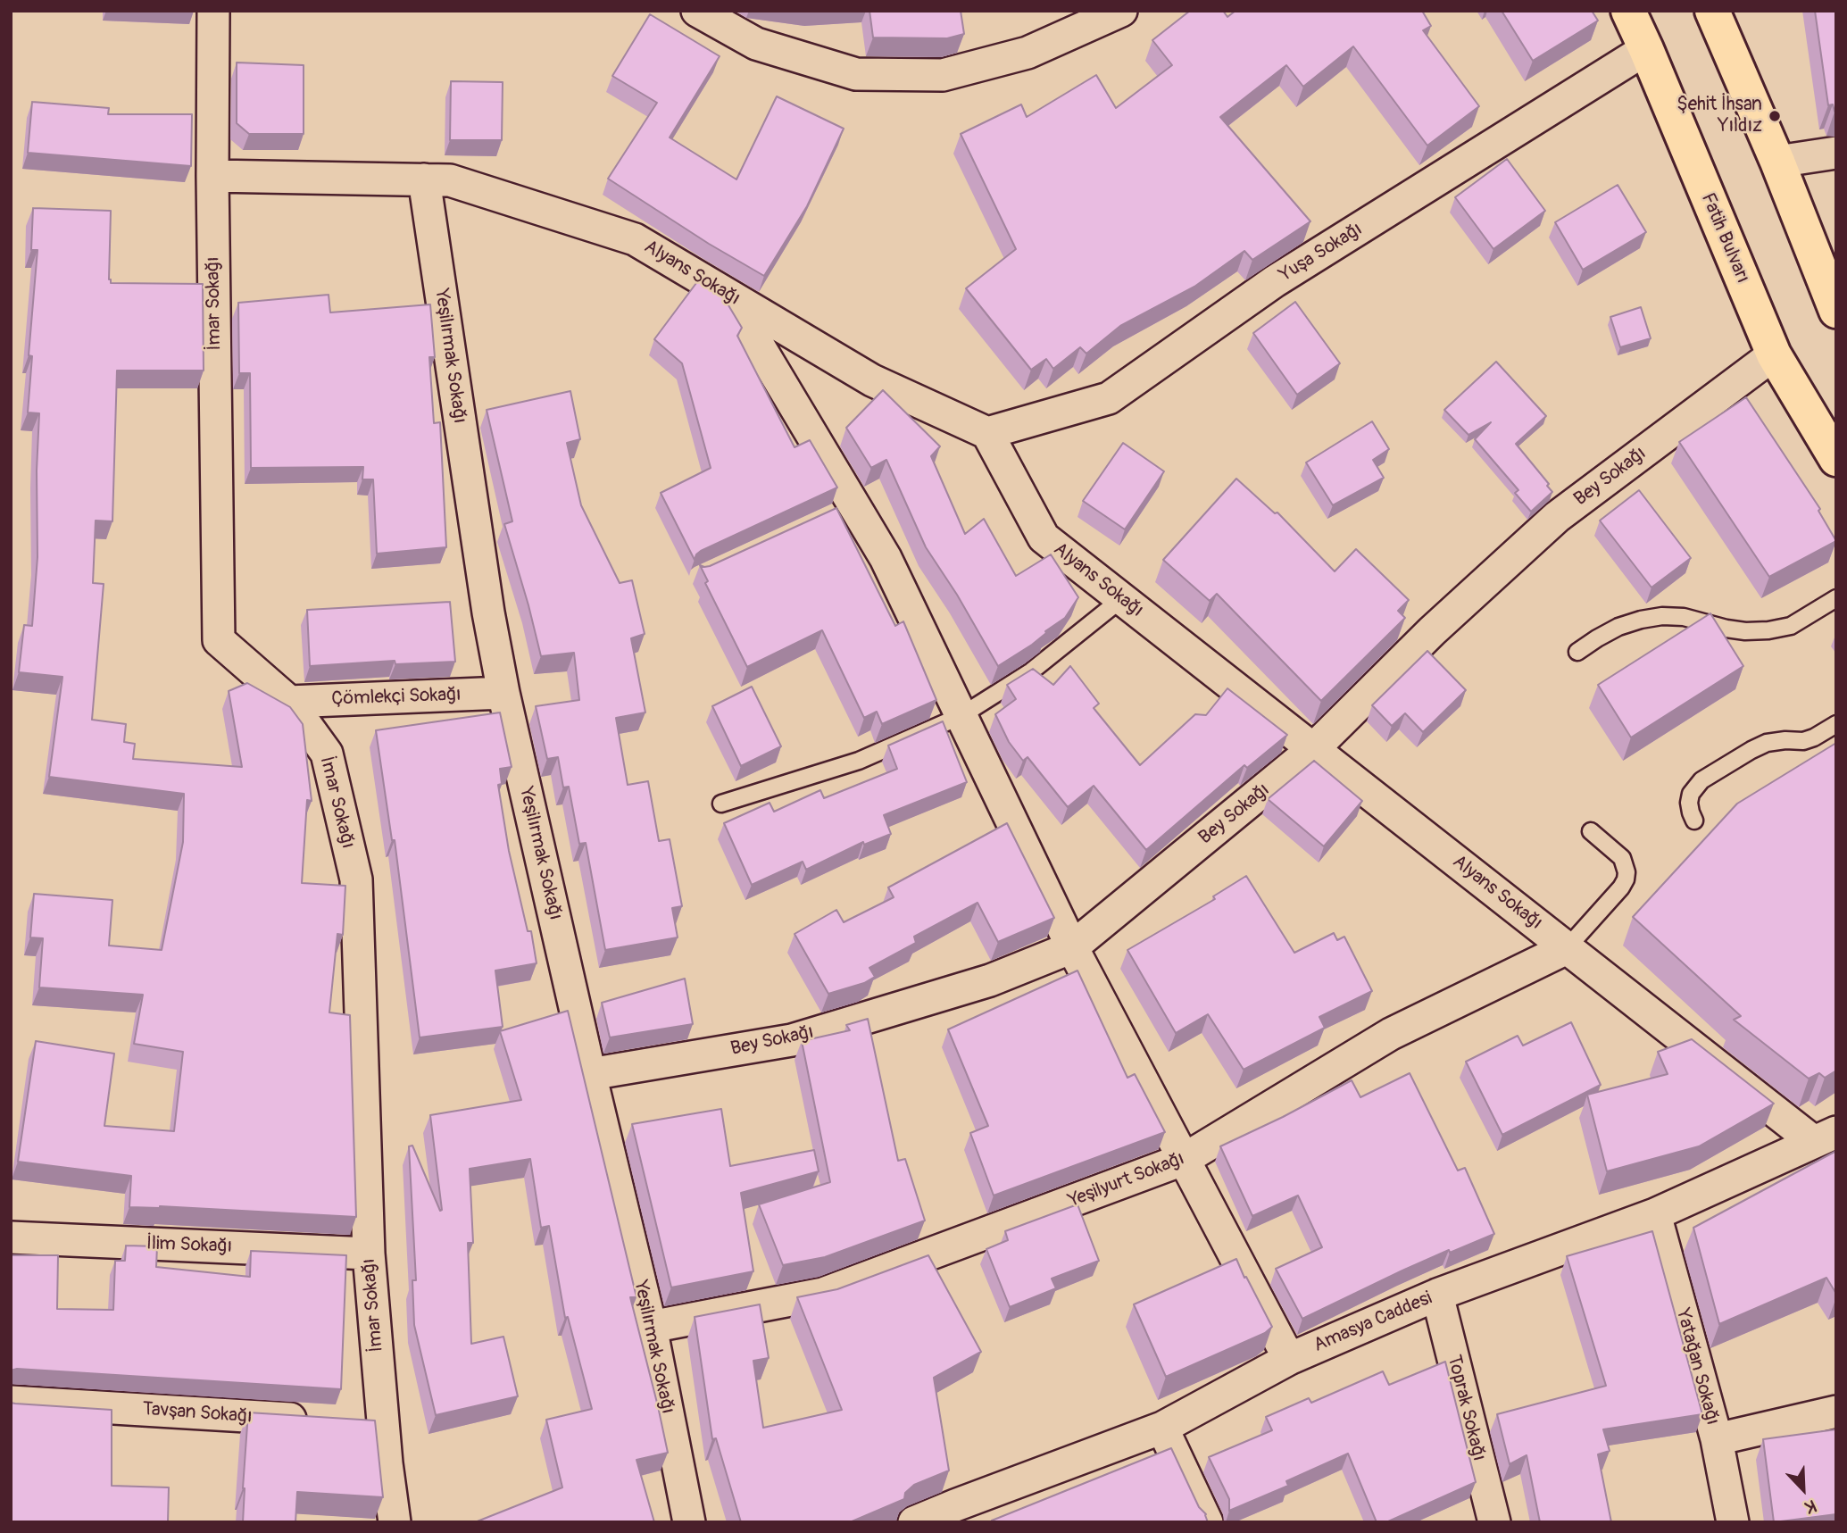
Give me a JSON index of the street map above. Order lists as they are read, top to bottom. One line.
{"streets":{"main road":["Fatih Bulvarı"],"street":["Yuşa Sokağı","Alyans Sokağı","İmar Sokağı","Yeşilırmak Sokağı","Bey Sokağı","Çömlekçi Sokağı","Yeşilyurt Sokağı","İlim Sokağı","Amasya Caddesi","Yatağan Sokağı","Toprak Sokağı","Tavşan Sokağı"]},"crossings":[["Fatih Bulvarı","Yuşa Sokağı"],["Fatih Bulvarı","Bey Sokağı"],["Yuşa Sokağı","Alyans Sokağı"],["Alyans Sokağı","İmar Sokağı"],["Alyans Sokağı","Yeşilırmak Sokağı"],["Alyans Sokağı","Bey Sokağı"],["Alyans Sokağı","Yeşilyurt Sokağı"],["Alyans Sokağı","Amasya Caddesi"],["İmar Sokağı","Çömlekçi Sokağı"],["İmar Sokağı","İlim Sokağı"],["Yeşilırmak Sokağı","Bey Sokağı"],["Yeşilırmak Sokağı","Çömlekçi Sokağı"],["Yeşilırmak Sokağı","Yeşilyurt Sokağı"],["Amasya Caddesi","Yatağan Sokağı"],["Amasya Caddesi","Toprak Sokağı"]],"places":["Şehit İhsan Yıldız"],"north":"bottom right"}
